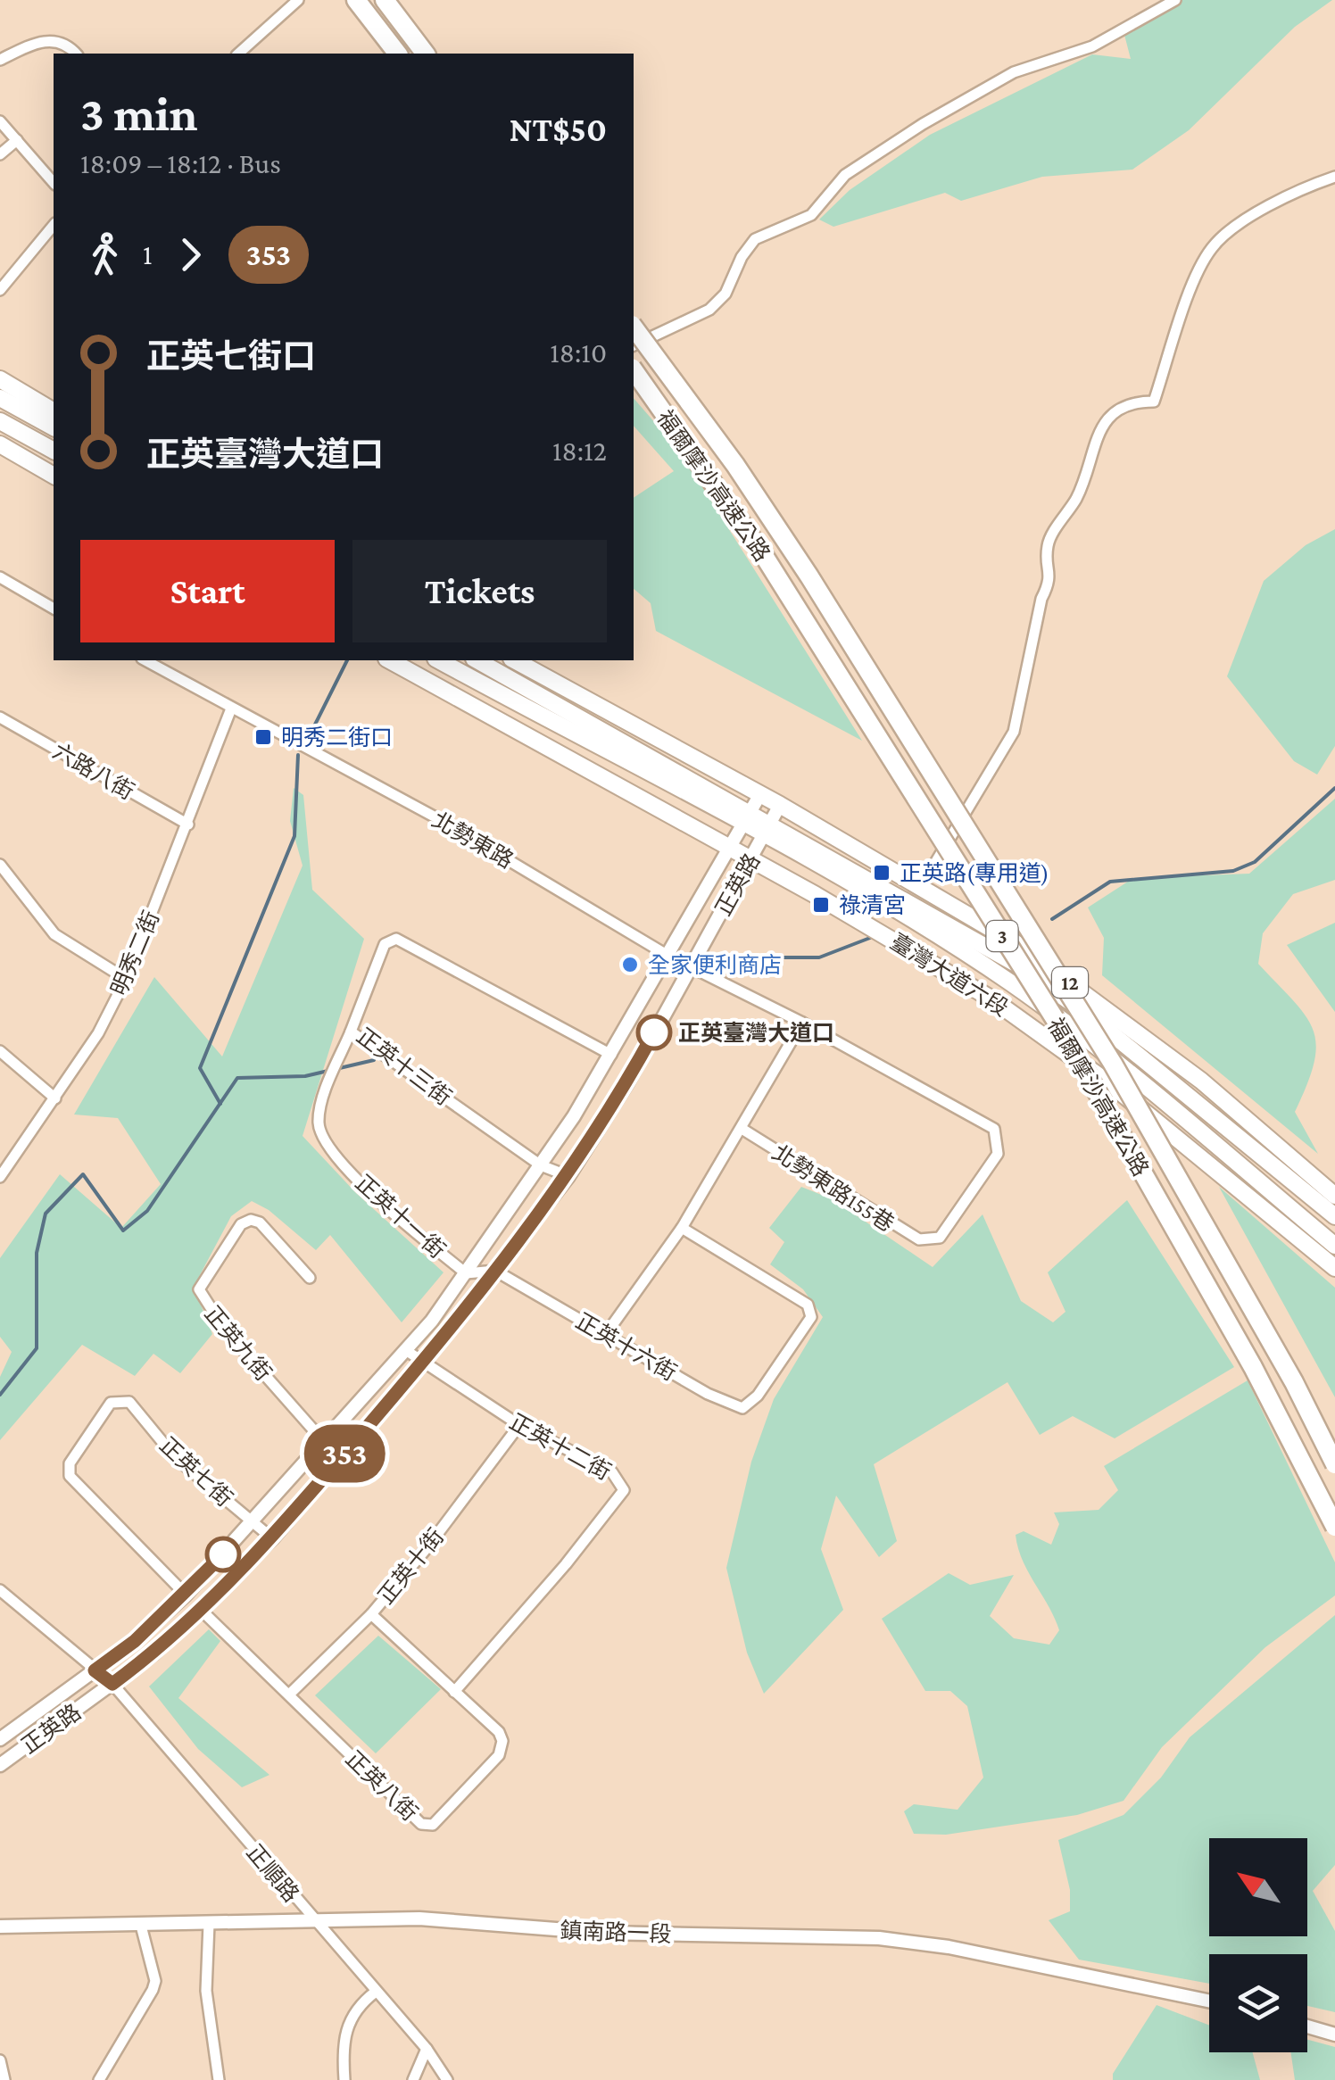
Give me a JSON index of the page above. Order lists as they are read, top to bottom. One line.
{"streets":{"highway":["福爾摩沙高速公路","3"],"main road":["臺灣大道六段","12"],"street":["六路八街","北勢東路","正英路","明秀二街","正英十三街","北勢東路155巷","正英十一街","正英九街","正英十六街","正英十二街","正英七街","正英十街","正英八街","正順路","鎮南路一段"]},"crossings":[["六路八街","明秀二街"],["北勢東路","正英路"],["北勢東路","明秀二街"],["北勢東路","北勢東路155巷"],["正英路","臺灣大道六段"],["正英路","12"],["正英路","正英十三街"],["正英路","正英十一街"],["正英路","正英九街"],["正英路","正英十六街"],["正英路","正英十二街"],["正英路","正英七街"],["正英路","正英八街"],["正英路","正順路"],["正英十三街","正英十一街"],["正英十一街","正英十六街"],["正英十二街","正英十街"],["正英十二街","正英八街"],["正英十街","正英八街"],["正順路","鎮南路一段"]],"places":{"transit":["明秀二街口","正英路(專用道)","祿清宮"],"other":["全家便利商店","正英臺灣大道口"]},"lines":["bus line 353"],"north":"top left","page":{"on_map":"353","heading":["3 min","18:09 – 18:12 · Bus","NT$50"],"legs":["1","353"],"list":[{"name":"正英七街口","value":"18:10"},{"name":"正英臺灣大道口","value":"18:12"}],"buttons":["Start","Tickets"]}}
